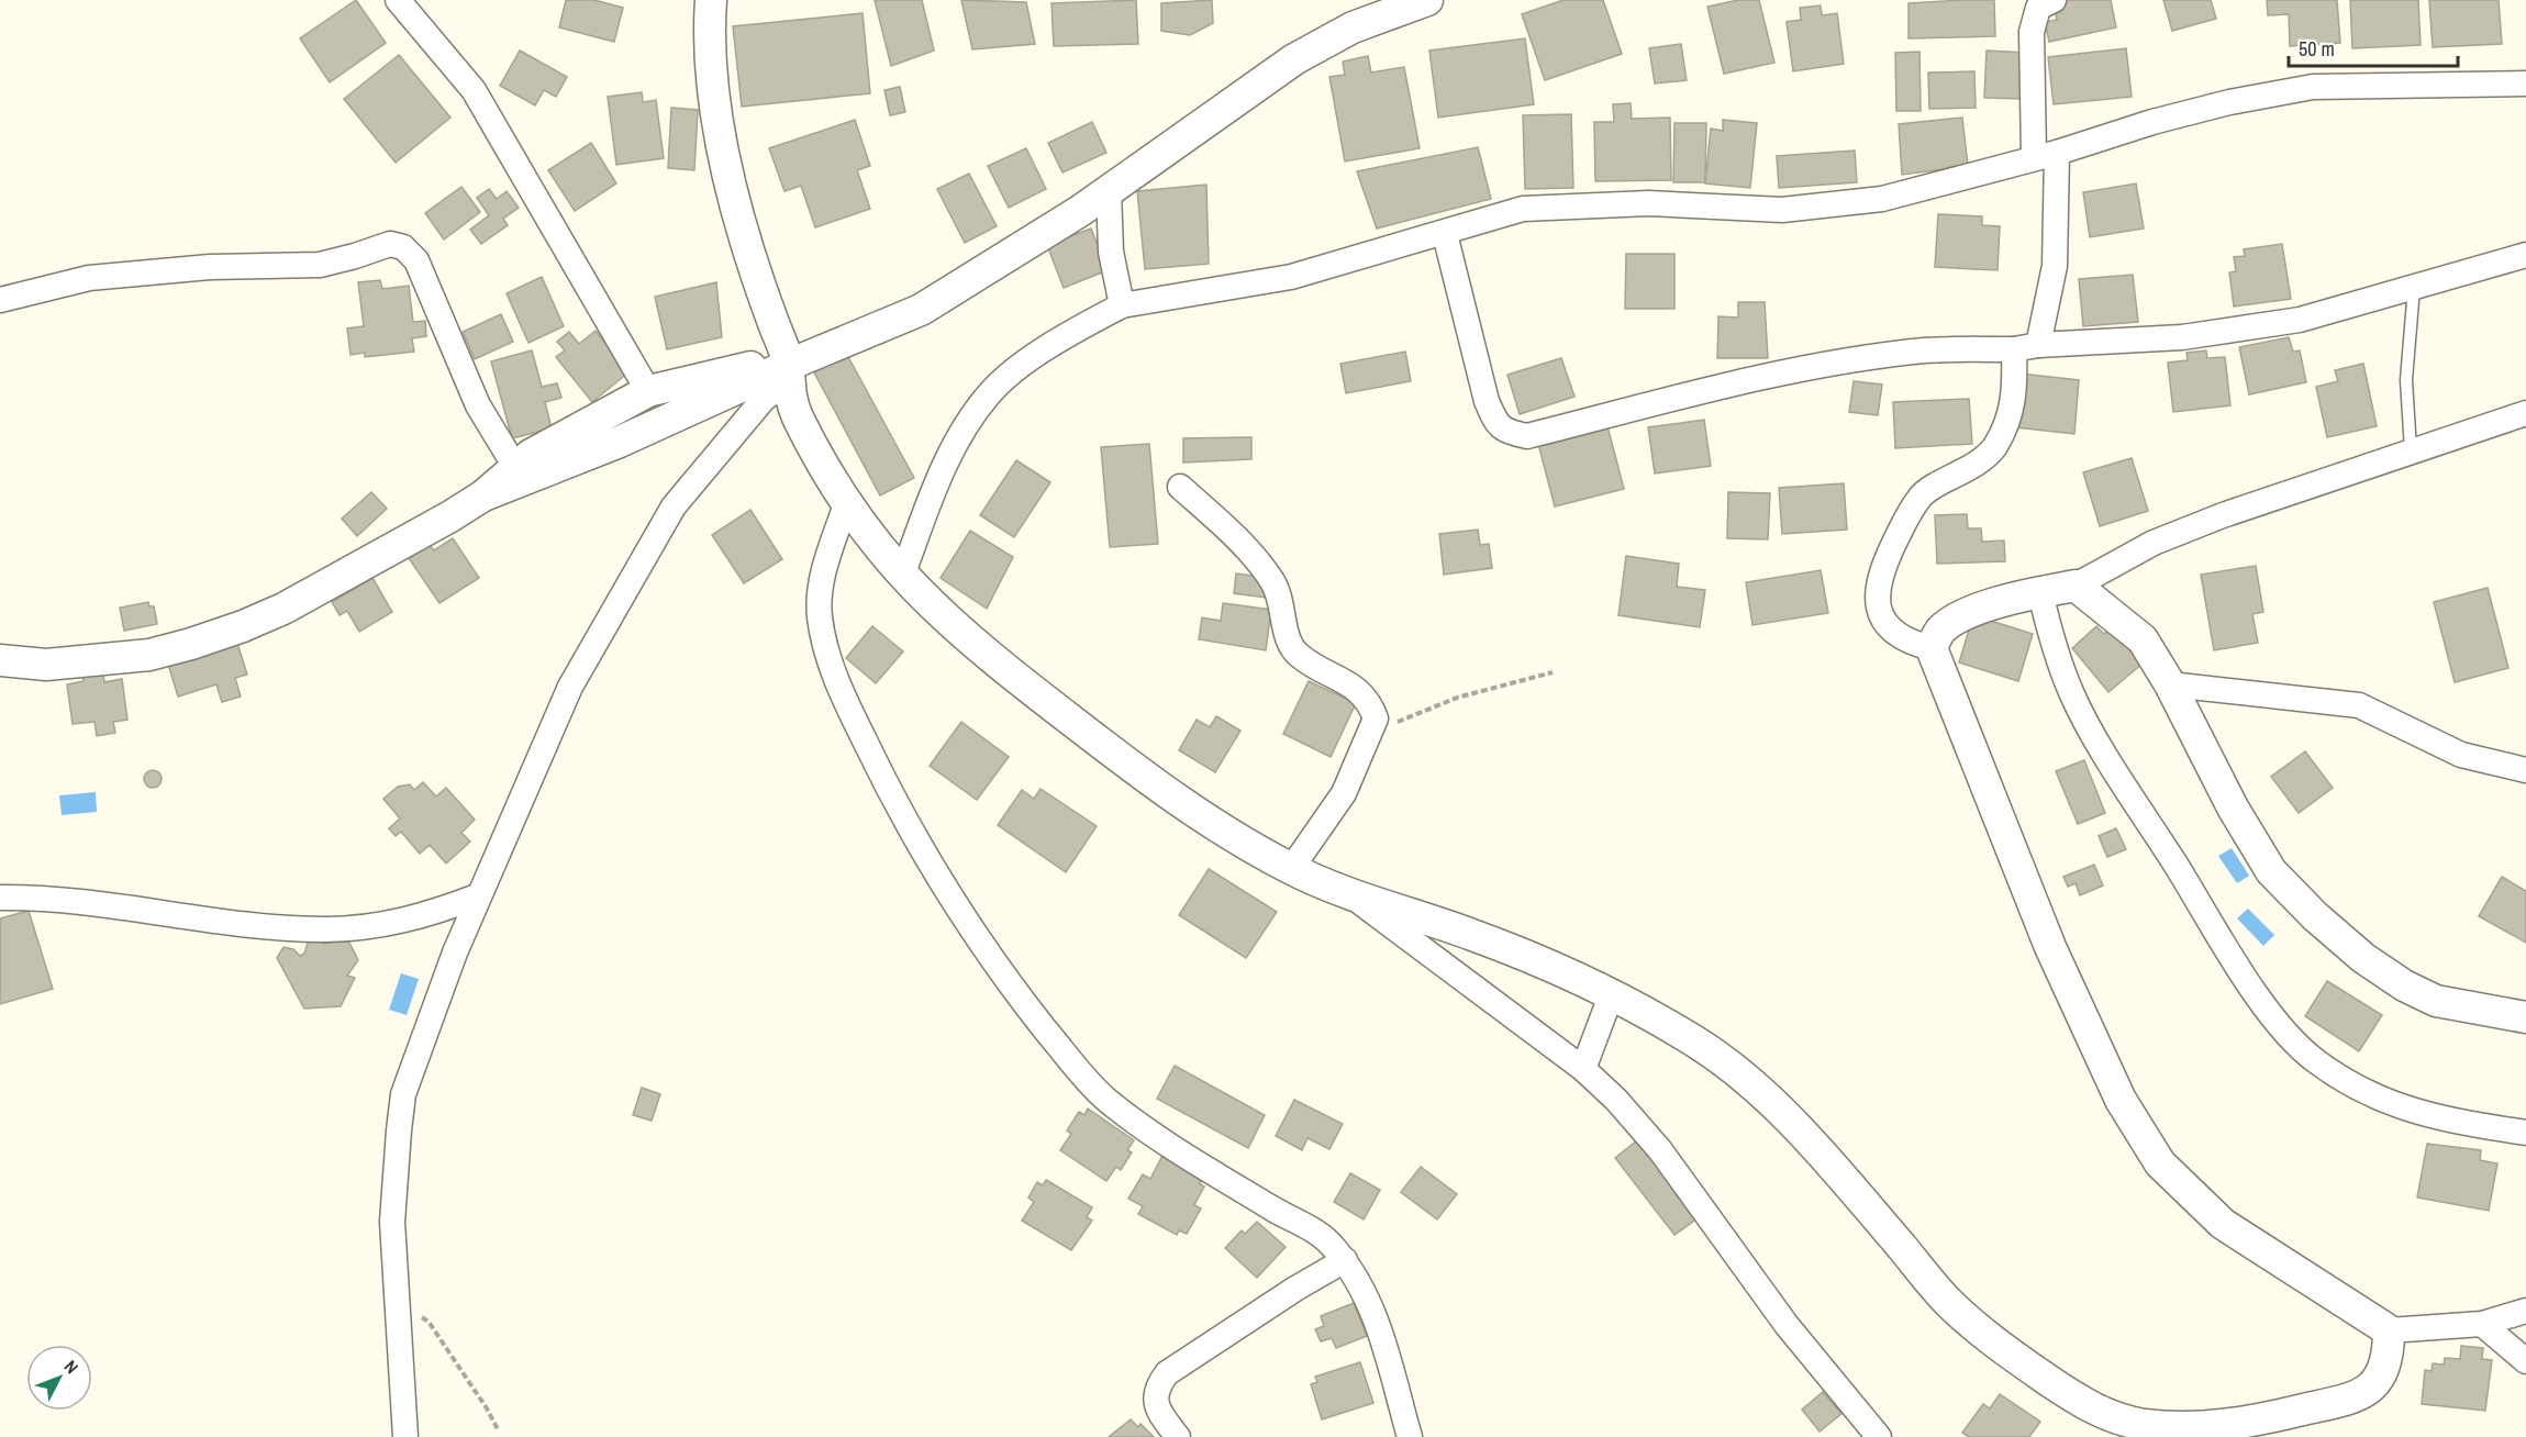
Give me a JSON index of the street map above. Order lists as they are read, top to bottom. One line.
{"scale_bar":"50 m","north":"top right"}
